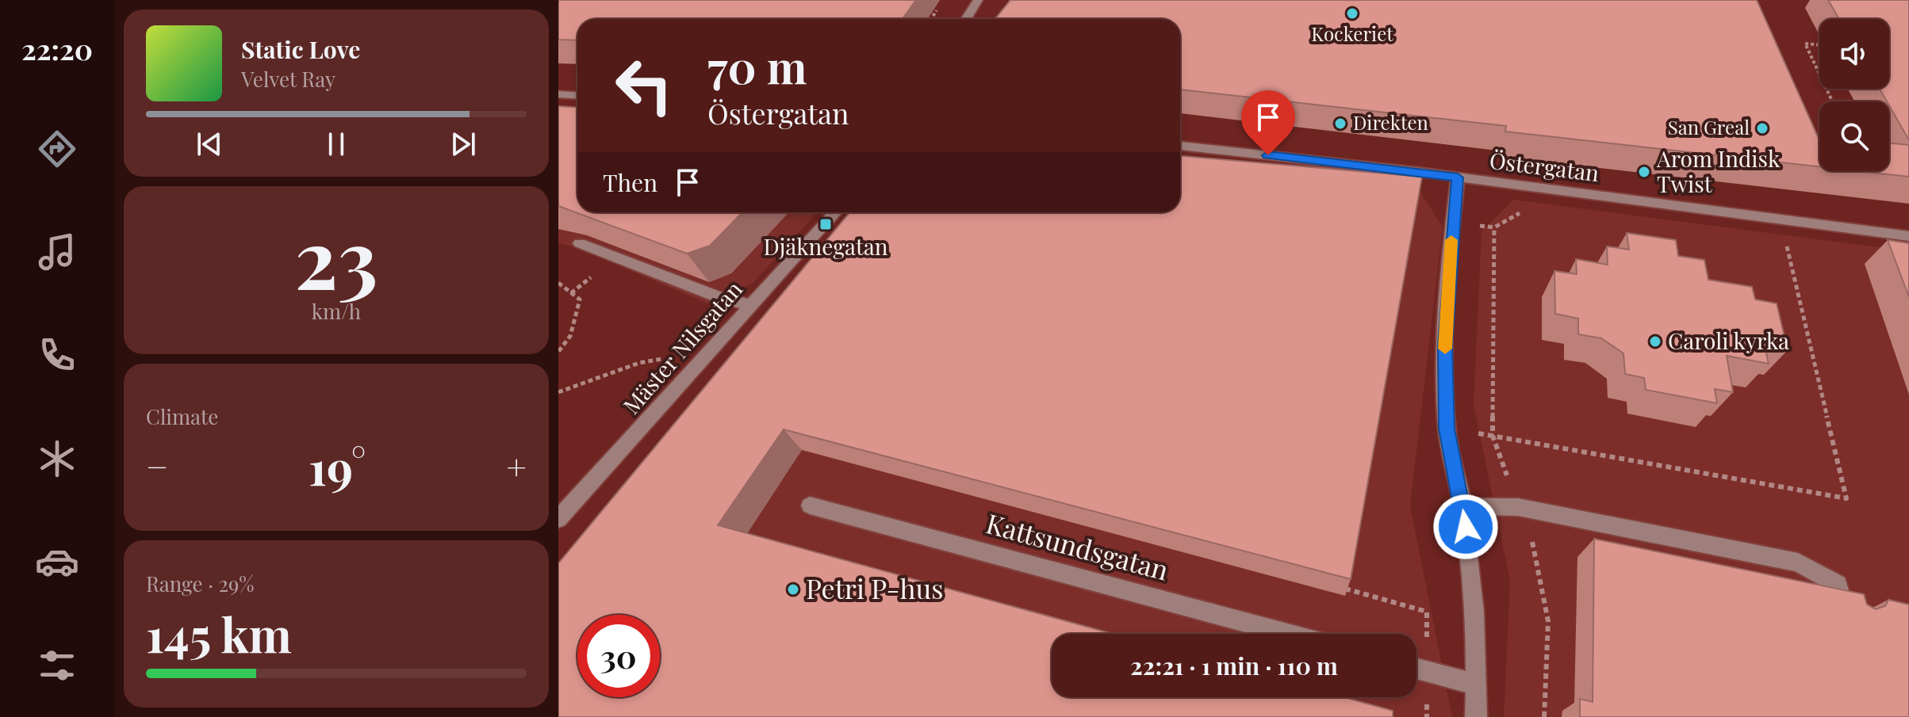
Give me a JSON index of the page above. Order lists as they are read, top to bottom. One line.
{"streets":{"street":["Östergatan","Mäster Nilsgatan","Kattsundsgatan"]},"places":{"other":["Kockeriet","Direkten","San Greal","Arom Indisk Twist","Caroli kyrka","Petri P-hus"],"transit":["Djäknegatan"]},"page":{"tabs":"22:20","turn":["70 m","Östergatan"],"song":["Static Love","Velvet Ray"],"then":"Then","tile":[["23","km/h"],"Climate",["Range · 29%","145 km"]],"heat":["−","19°","+"],"limit":"30","trip":"22:21 · 1 min · 110 m"}}
